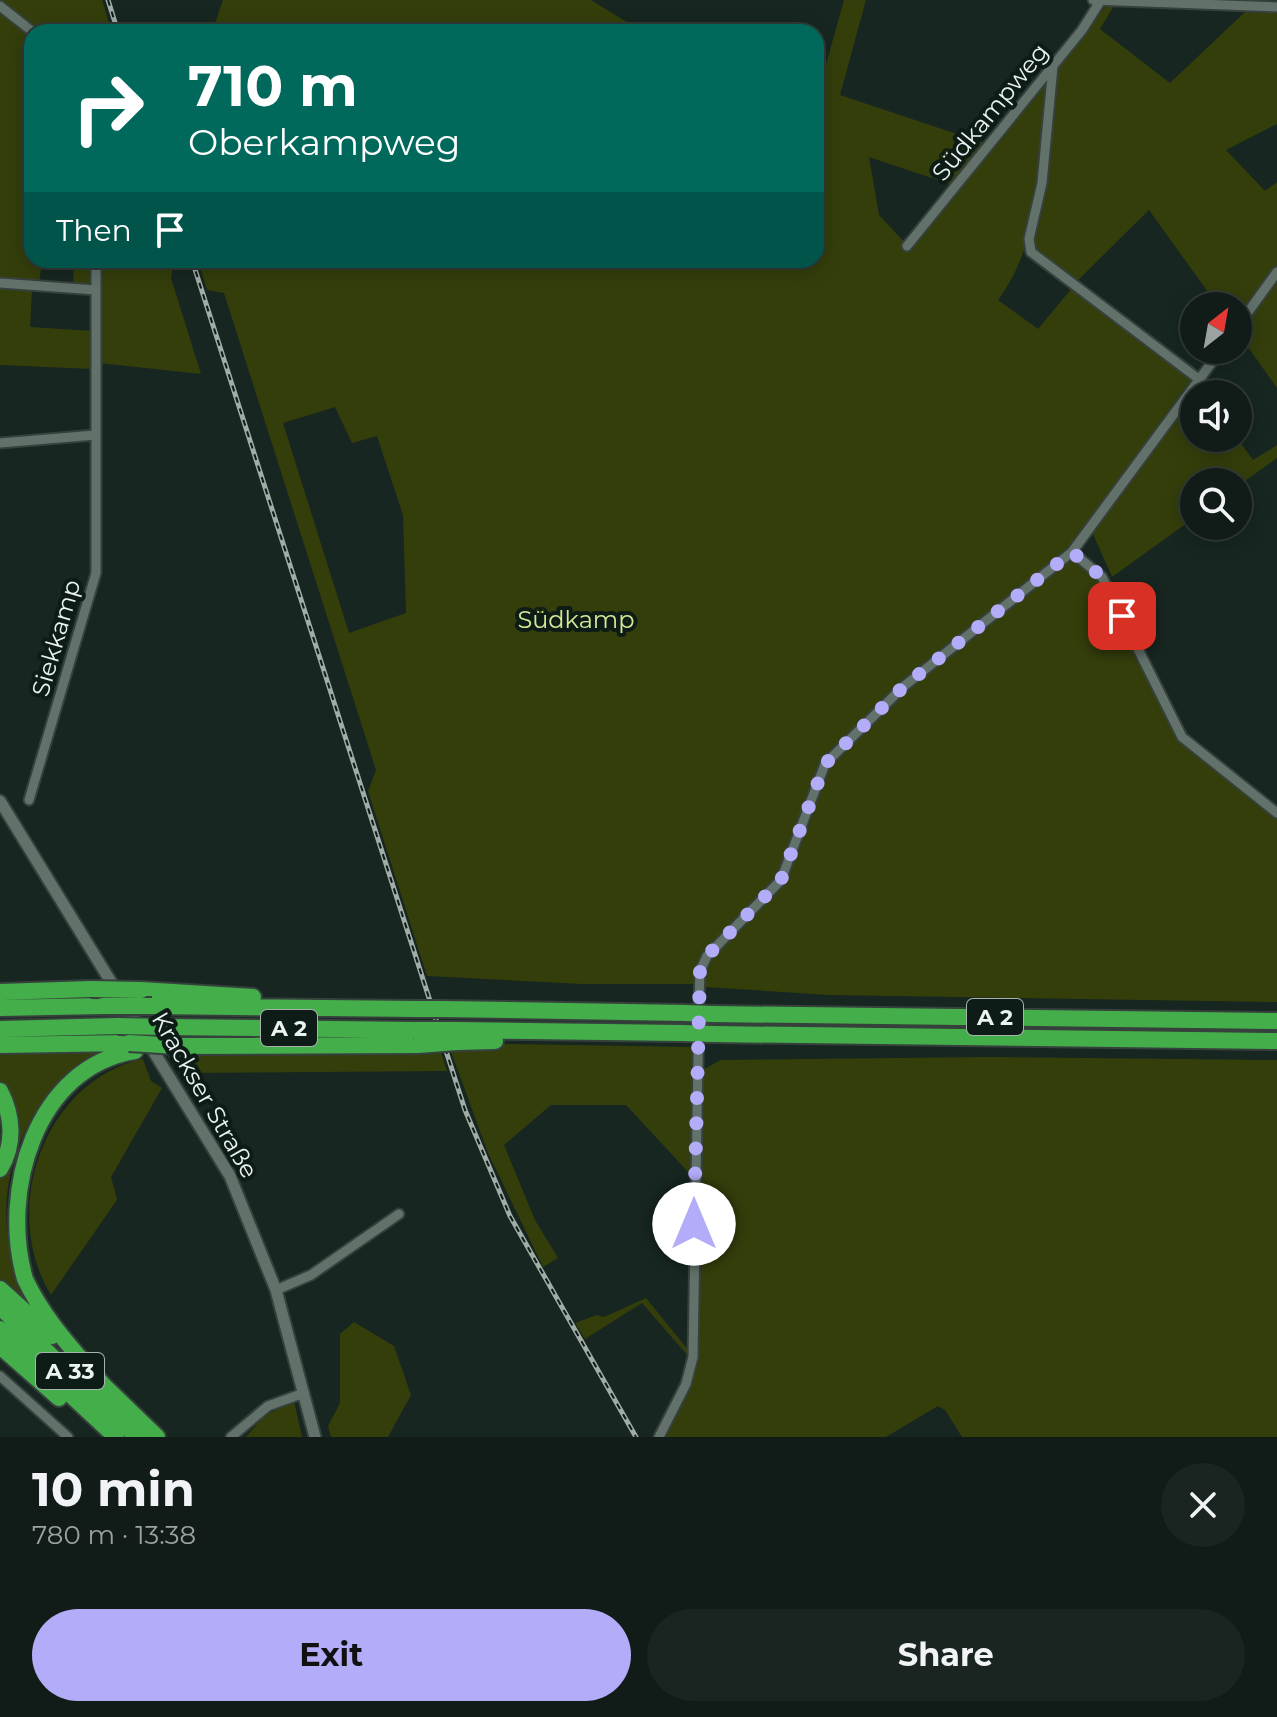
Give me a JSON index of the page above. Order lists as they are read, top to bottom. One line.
{"streets":{"highway":["A 2","A 33"],"street":["Südkampweg","Siekkamp","Krackser Straße"]},"parks":["Südkamp"],"north":"top right","page":{"turn":["710 m","Oberkampweg"],"then":"Then","heading":["10 min","780 m · 13:38"],"buttons":["Exit","Share"]}}
